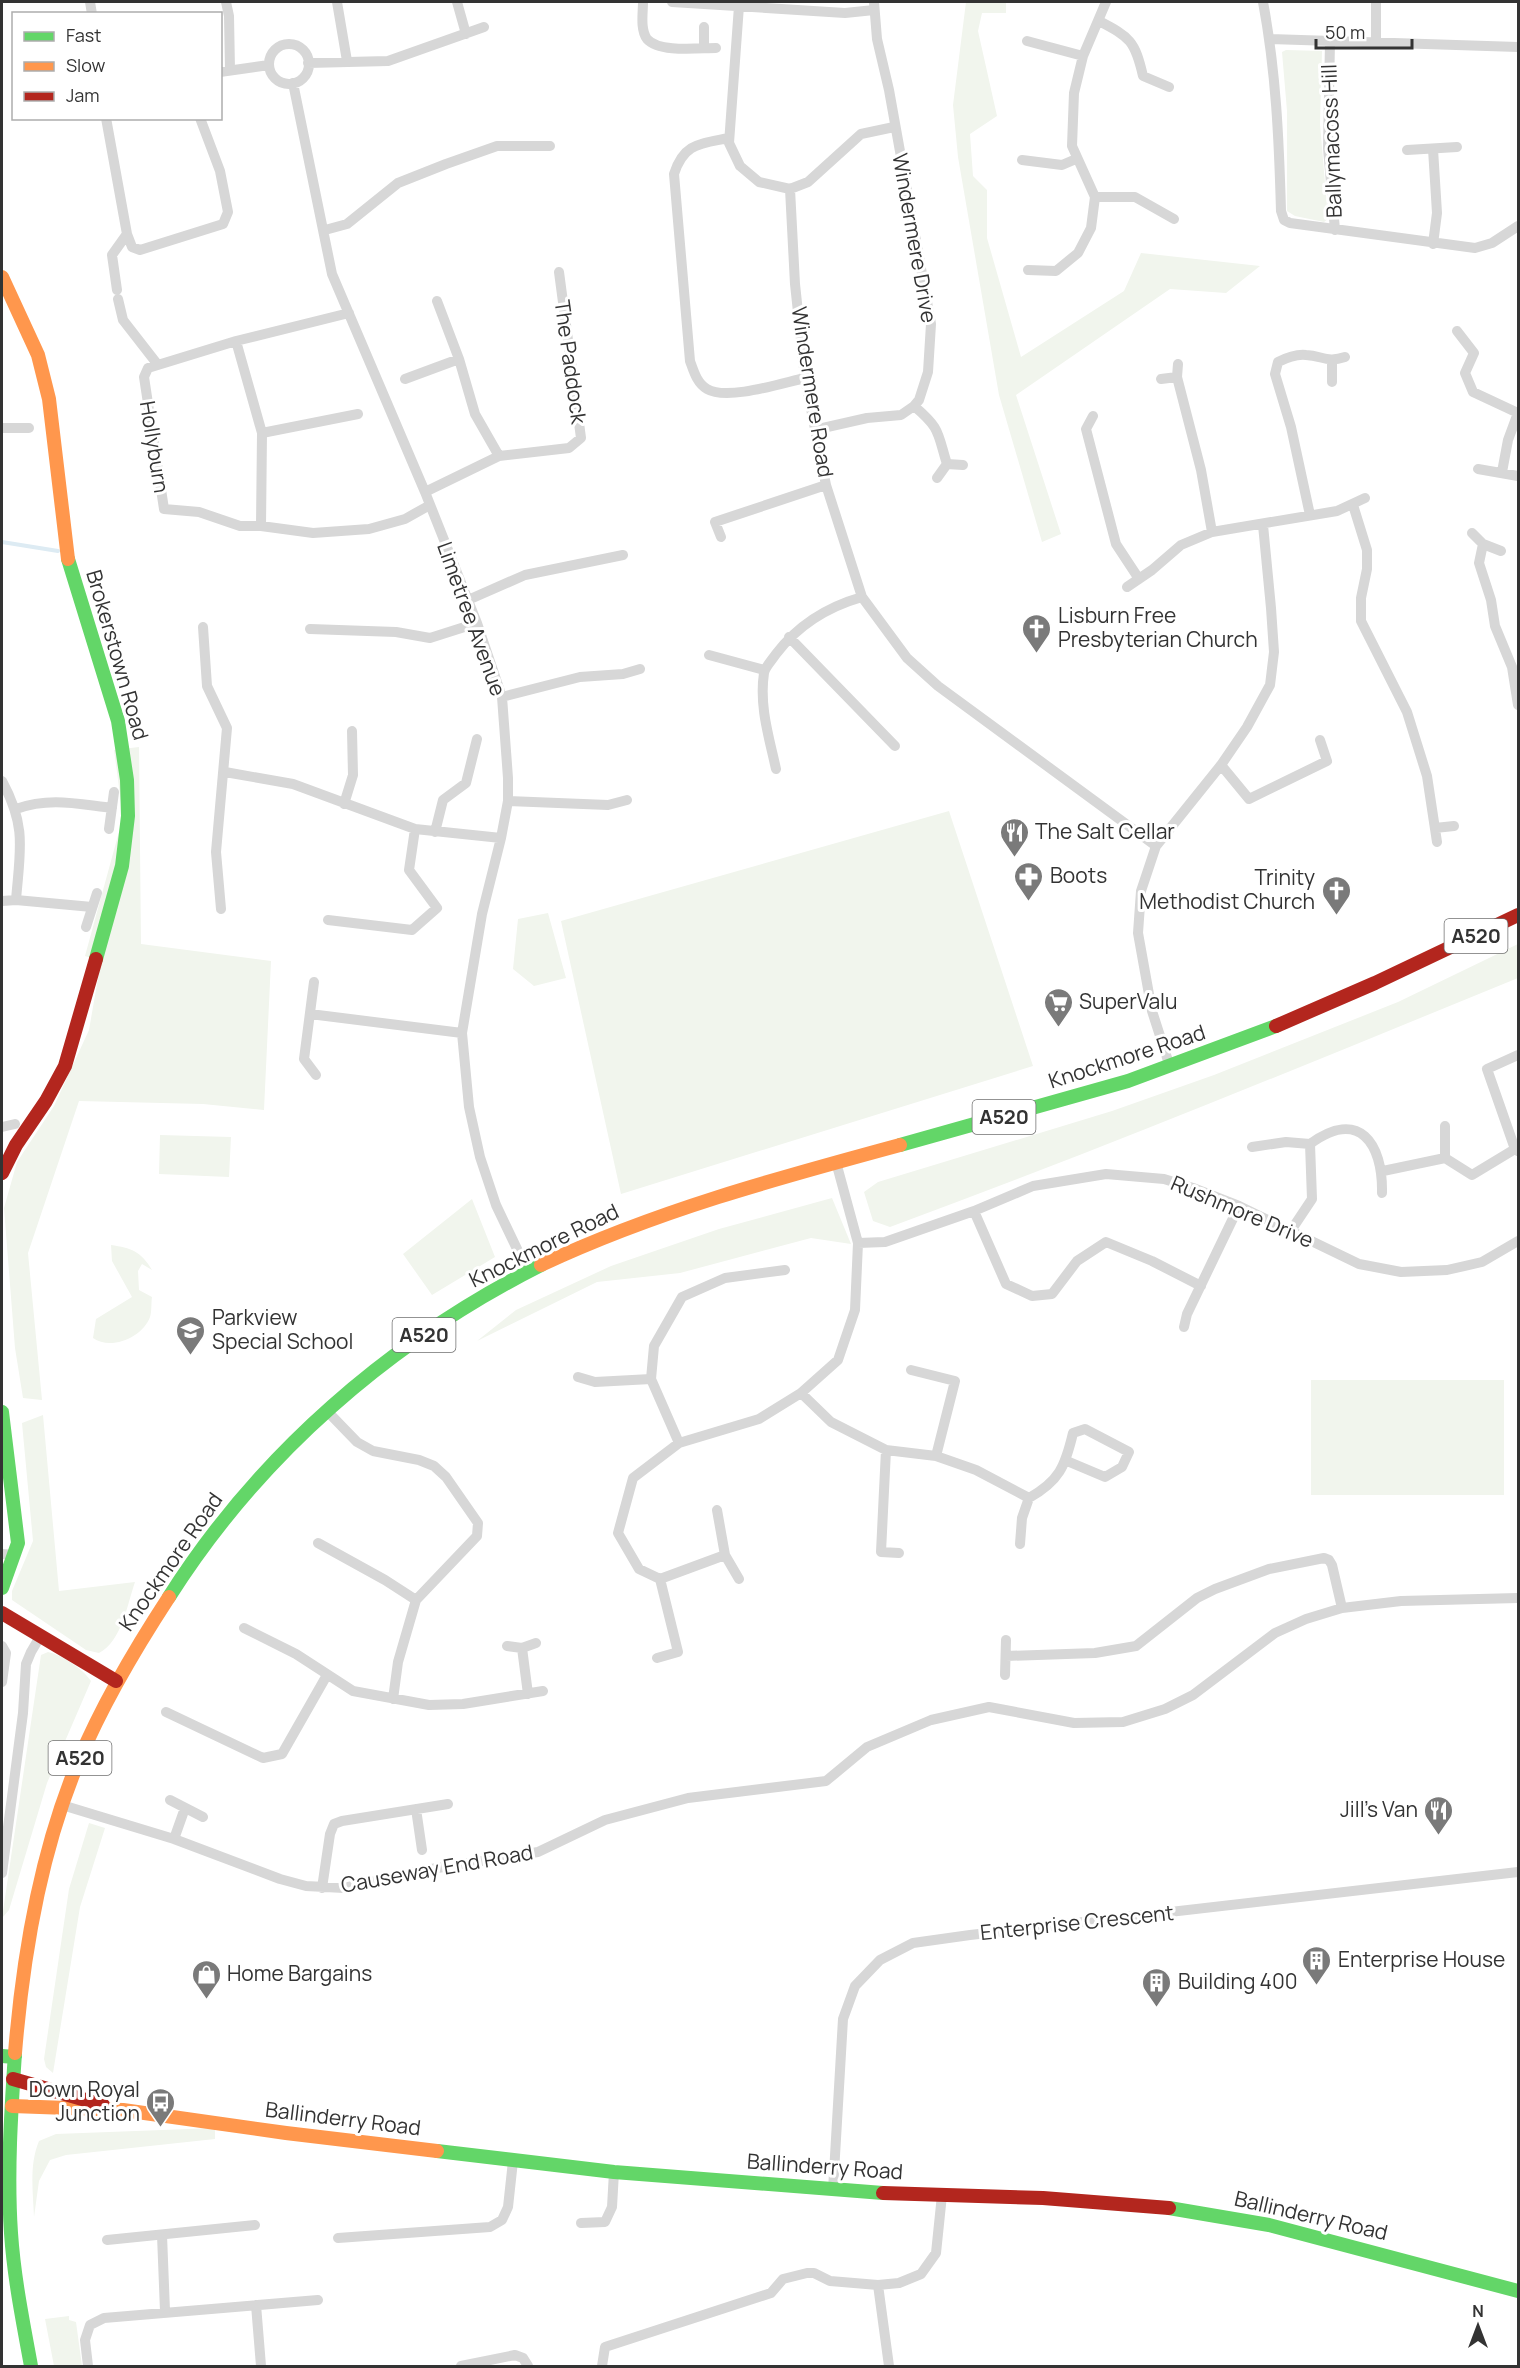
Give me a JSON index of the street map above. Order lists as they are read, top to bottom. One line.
{"streets":{"main road":["Brokerstown Road","A520","Knockmore Road","Ballinderry Road"],"street":["Ballymacoss Hill","Windermere Drive","The Paddock","Windermere Road","Hollyburn","Limetree Avenue","Rushmore Drive","Causeway End Road","Enterprise Crescent"]},"crossings":[["The Paddock","Limetree Avenue"],["Hollyburn","Limetree Avenue"],["Limetree Avenue","Knockmore Road"],["Knockmore Road","Causeway End Road"],["Knockmore Road","Ballinderry Road"],["Enterprise Crescent","Ballinderry Road"]],"places":{"church":["Lisburn Free Presbyterian Church","Trinity Methodist Church"],"restaurant":["The Salt Cellar","Jill's Van"],"pharmacy":["Boots"],"supermarket":["SuperValu"],"school or university":["Parkview Special School"],"building":["Enterprise House","Building 400"],"shop":["Home Bargains"],"bus stop":["Down Royal Junction"]},"legend":["Fast","Slow","Jam"],"scale_bar":"50 m","north":"top"}
